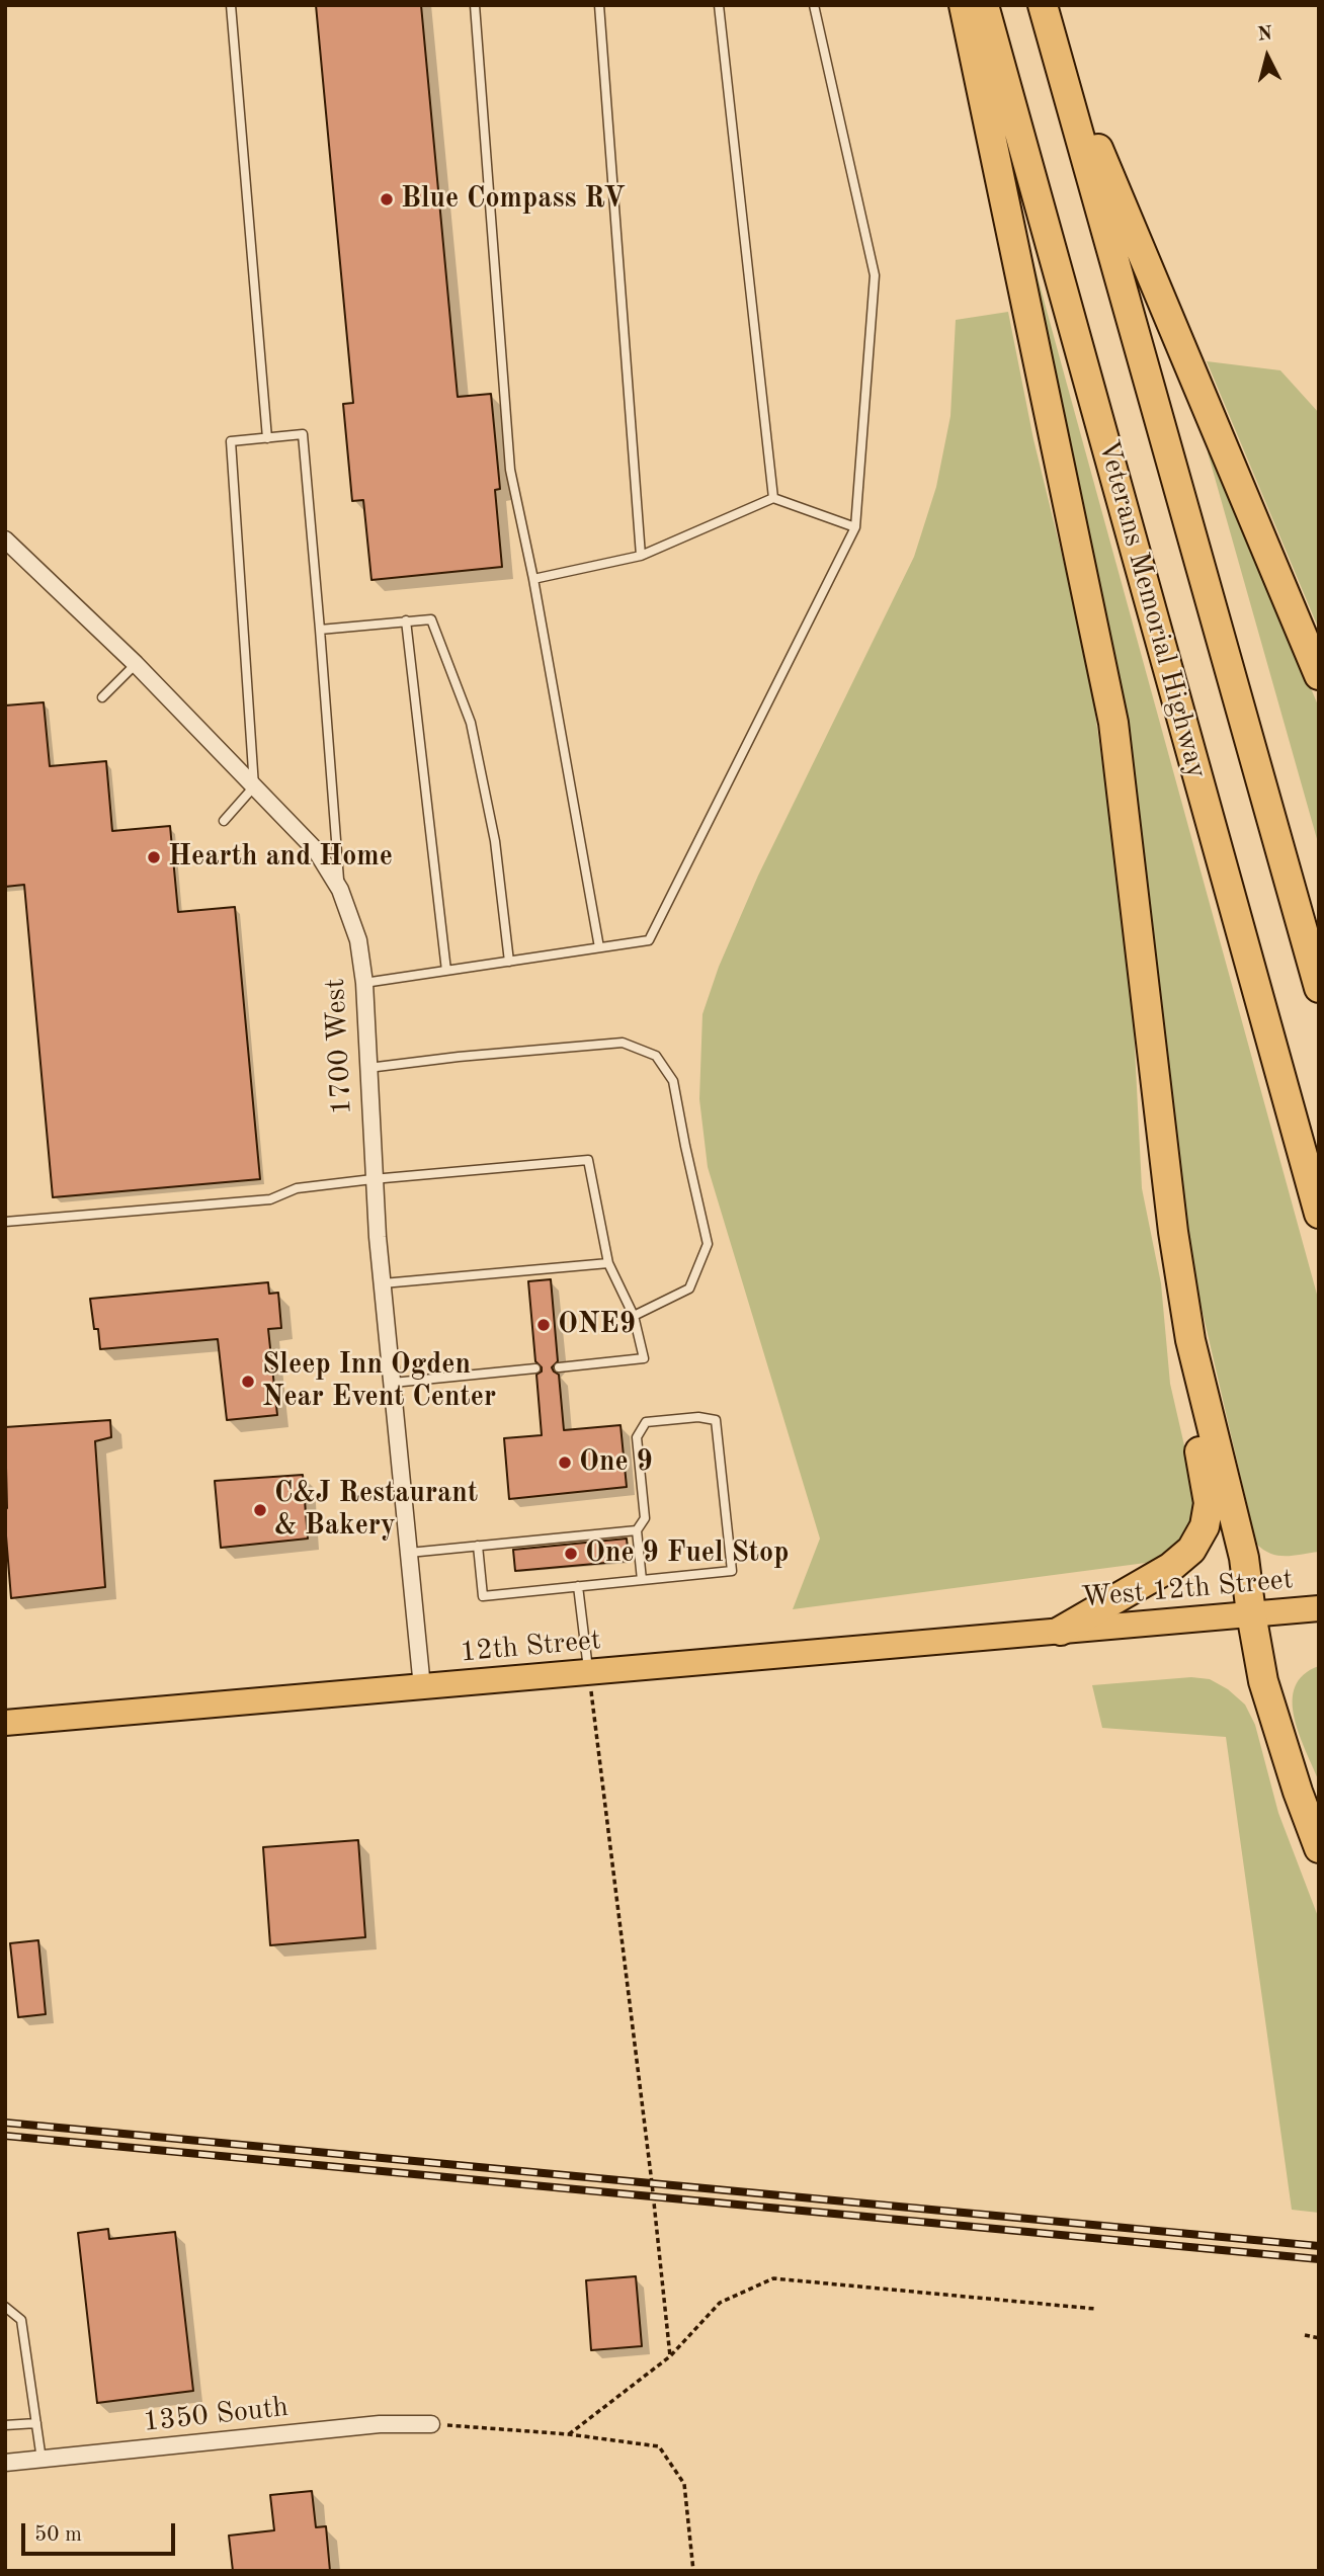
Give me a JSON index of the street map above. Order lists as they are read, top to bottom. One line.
{"streets":{"highway":["Veterans Memorial Highway"],"main road":["West 12th Street","12th Street"],"street":["1700 West","1350 South"]},"crossings":[["1700 West","12th Street"],["West 12th Street","12th Street"]],"places":["Blue Compass RV","Hearth and Home","ONE9","Sleep Inn Ogden Near Event Center","One 9","C&J Restaurant & Bakery","One 9 Fuel Stop"],"scale_bar":"50 m","north":"top"}
